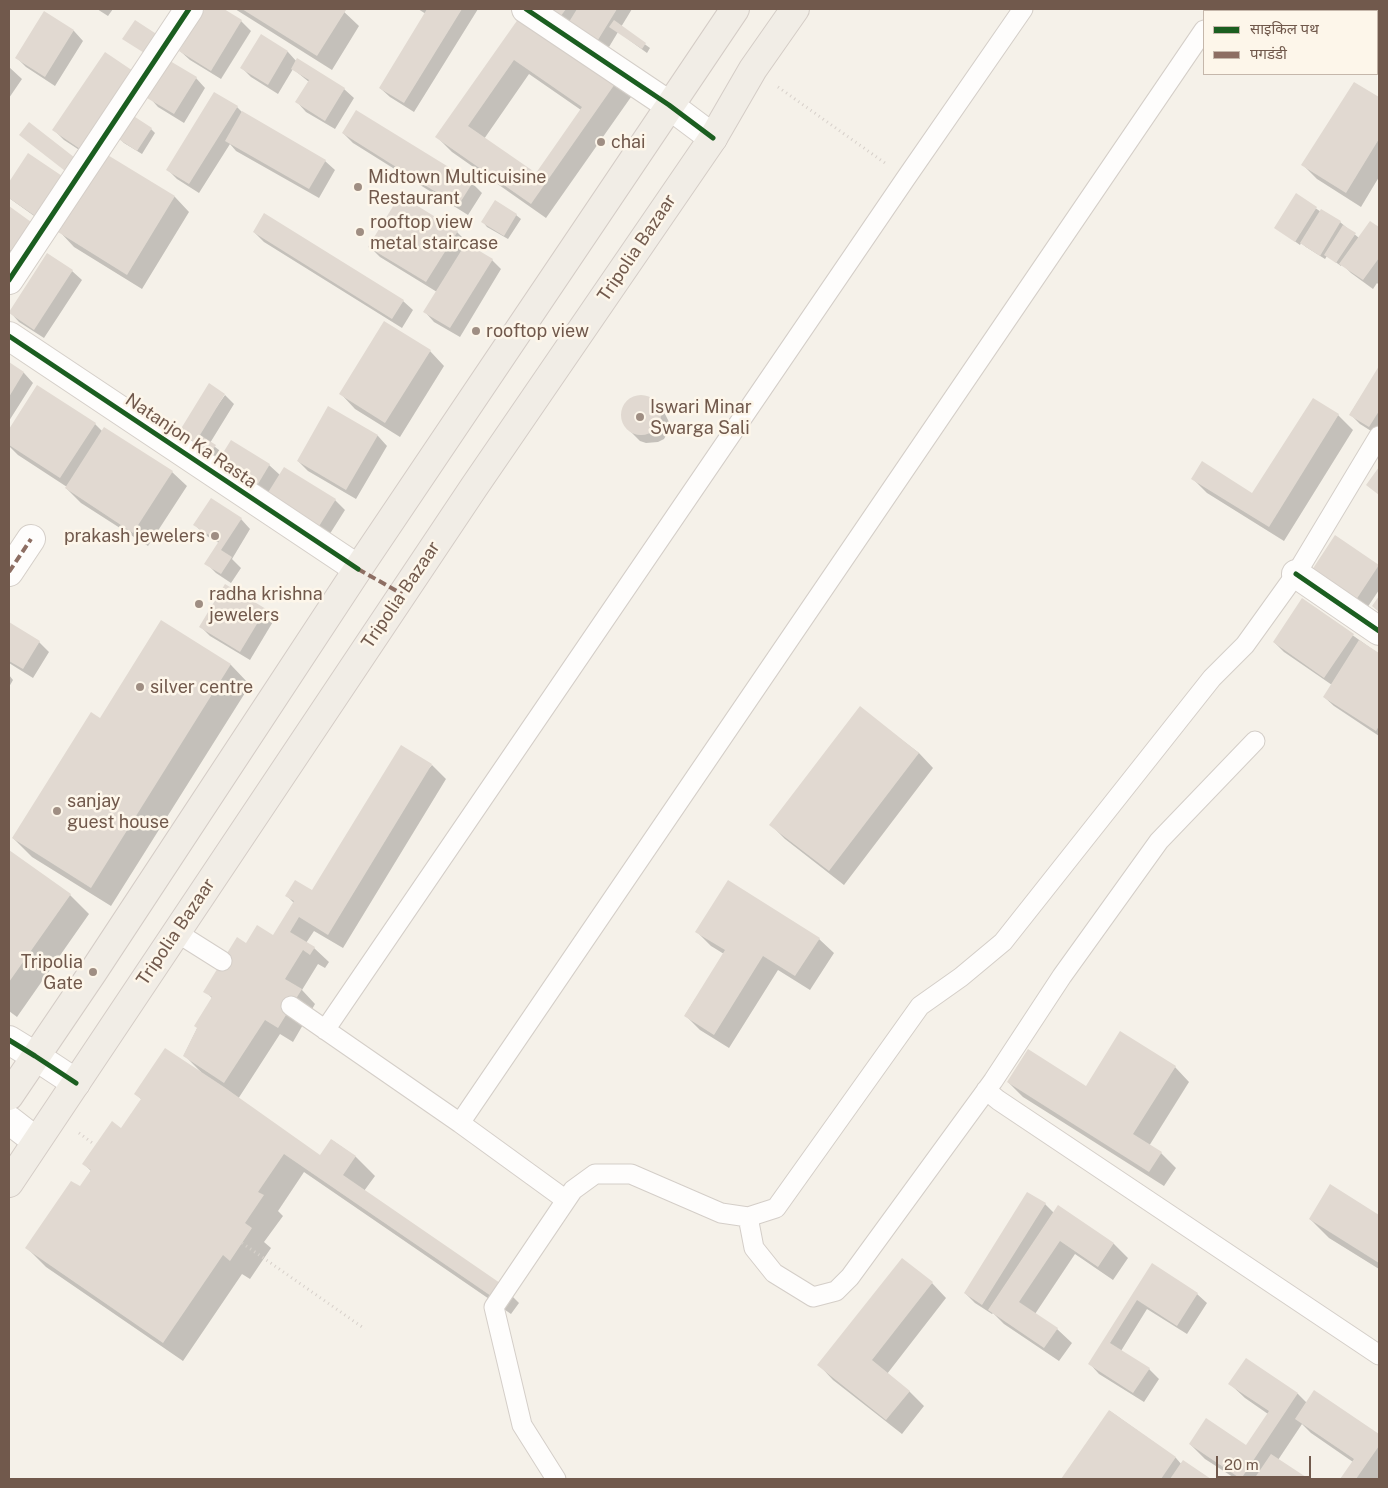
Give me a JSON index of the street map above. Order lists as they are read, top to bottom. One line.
{"streets":{"main road":["Tripolia Bazaar"],"street":["Natanjon Ka Rasta"]},"places":["chai","Midtown Multicuisine Restaurant","rooftop view metal staircase","rooftop view","Iswari Minar Swarga Sali","prakash jewelers","radha krishna jewelers","silver centre","sanjay guest house","Tripolia Gate"],"legend":["साइकिल पथ","पगडंडी"],"scale_bar":"20 m"}
